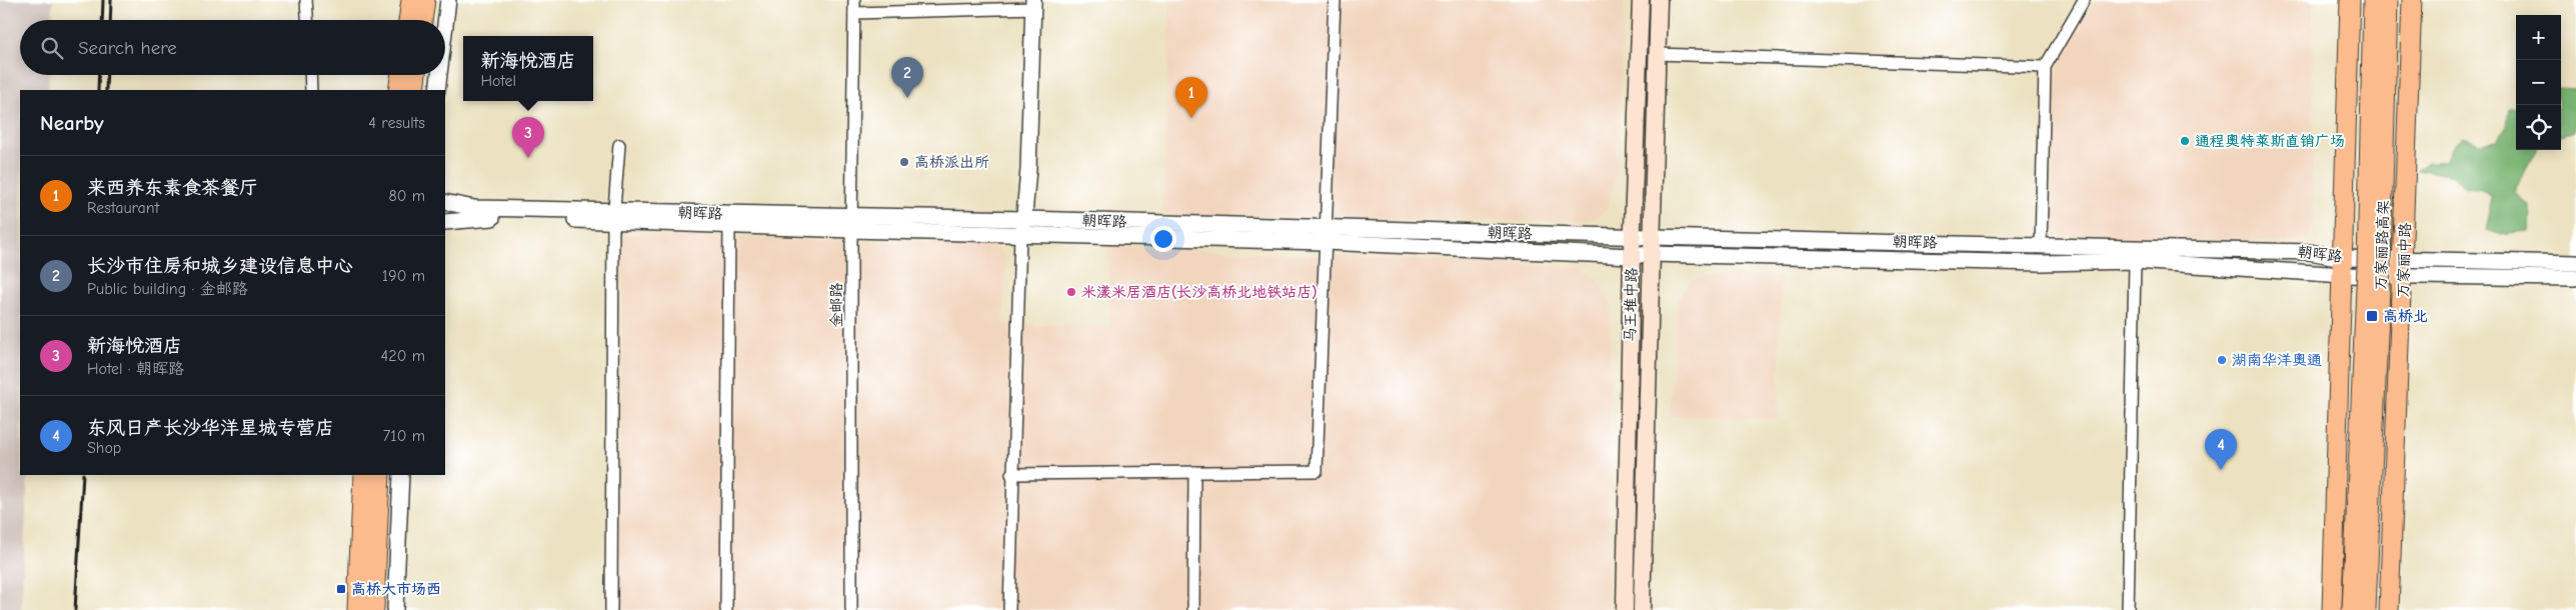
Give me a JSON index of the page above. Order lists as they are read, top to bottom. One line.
{"streets":{"main road":["万家丽路高架","万家丽中路","马王堆中路"],"street":["朝晖路","金邮路"]},"crossings":[["朝晖路","万家丽中路"],["朝晖路","金邮路"],["朝晖路","马王堆中路"]],"places":{"other":["通程奥特莱斯直销广场","高桥派出所","米漾米居酒店(长沙高桥北地铁站店)","湖南华洋奥通"],"transit":["高桥北","高桥大市场西"]},"page":{"map_buttons":["+","−"],"search":"Search here","popup":["新海悦酒店","Hotel"],"pins":["2","1","3","4"],"heading":["Nearby","4 results"],"list":[{"mark":"1","name":"来西养东素食茶餐厅","note":"Restaurant","value":"80 m"},{"mark":"2","name":"长沙市住房和城乡建设信息中心","note":"Public building · 金邮路","value":"190 m"},{"mark":"3","name":"新海悦酒店","note":"Hotel · 朝晖路","value":"420 m"},{"mark":"4","name":"东风日产长沙华洋星城专营店","note":"Shop","value":"710 m"}]}}
